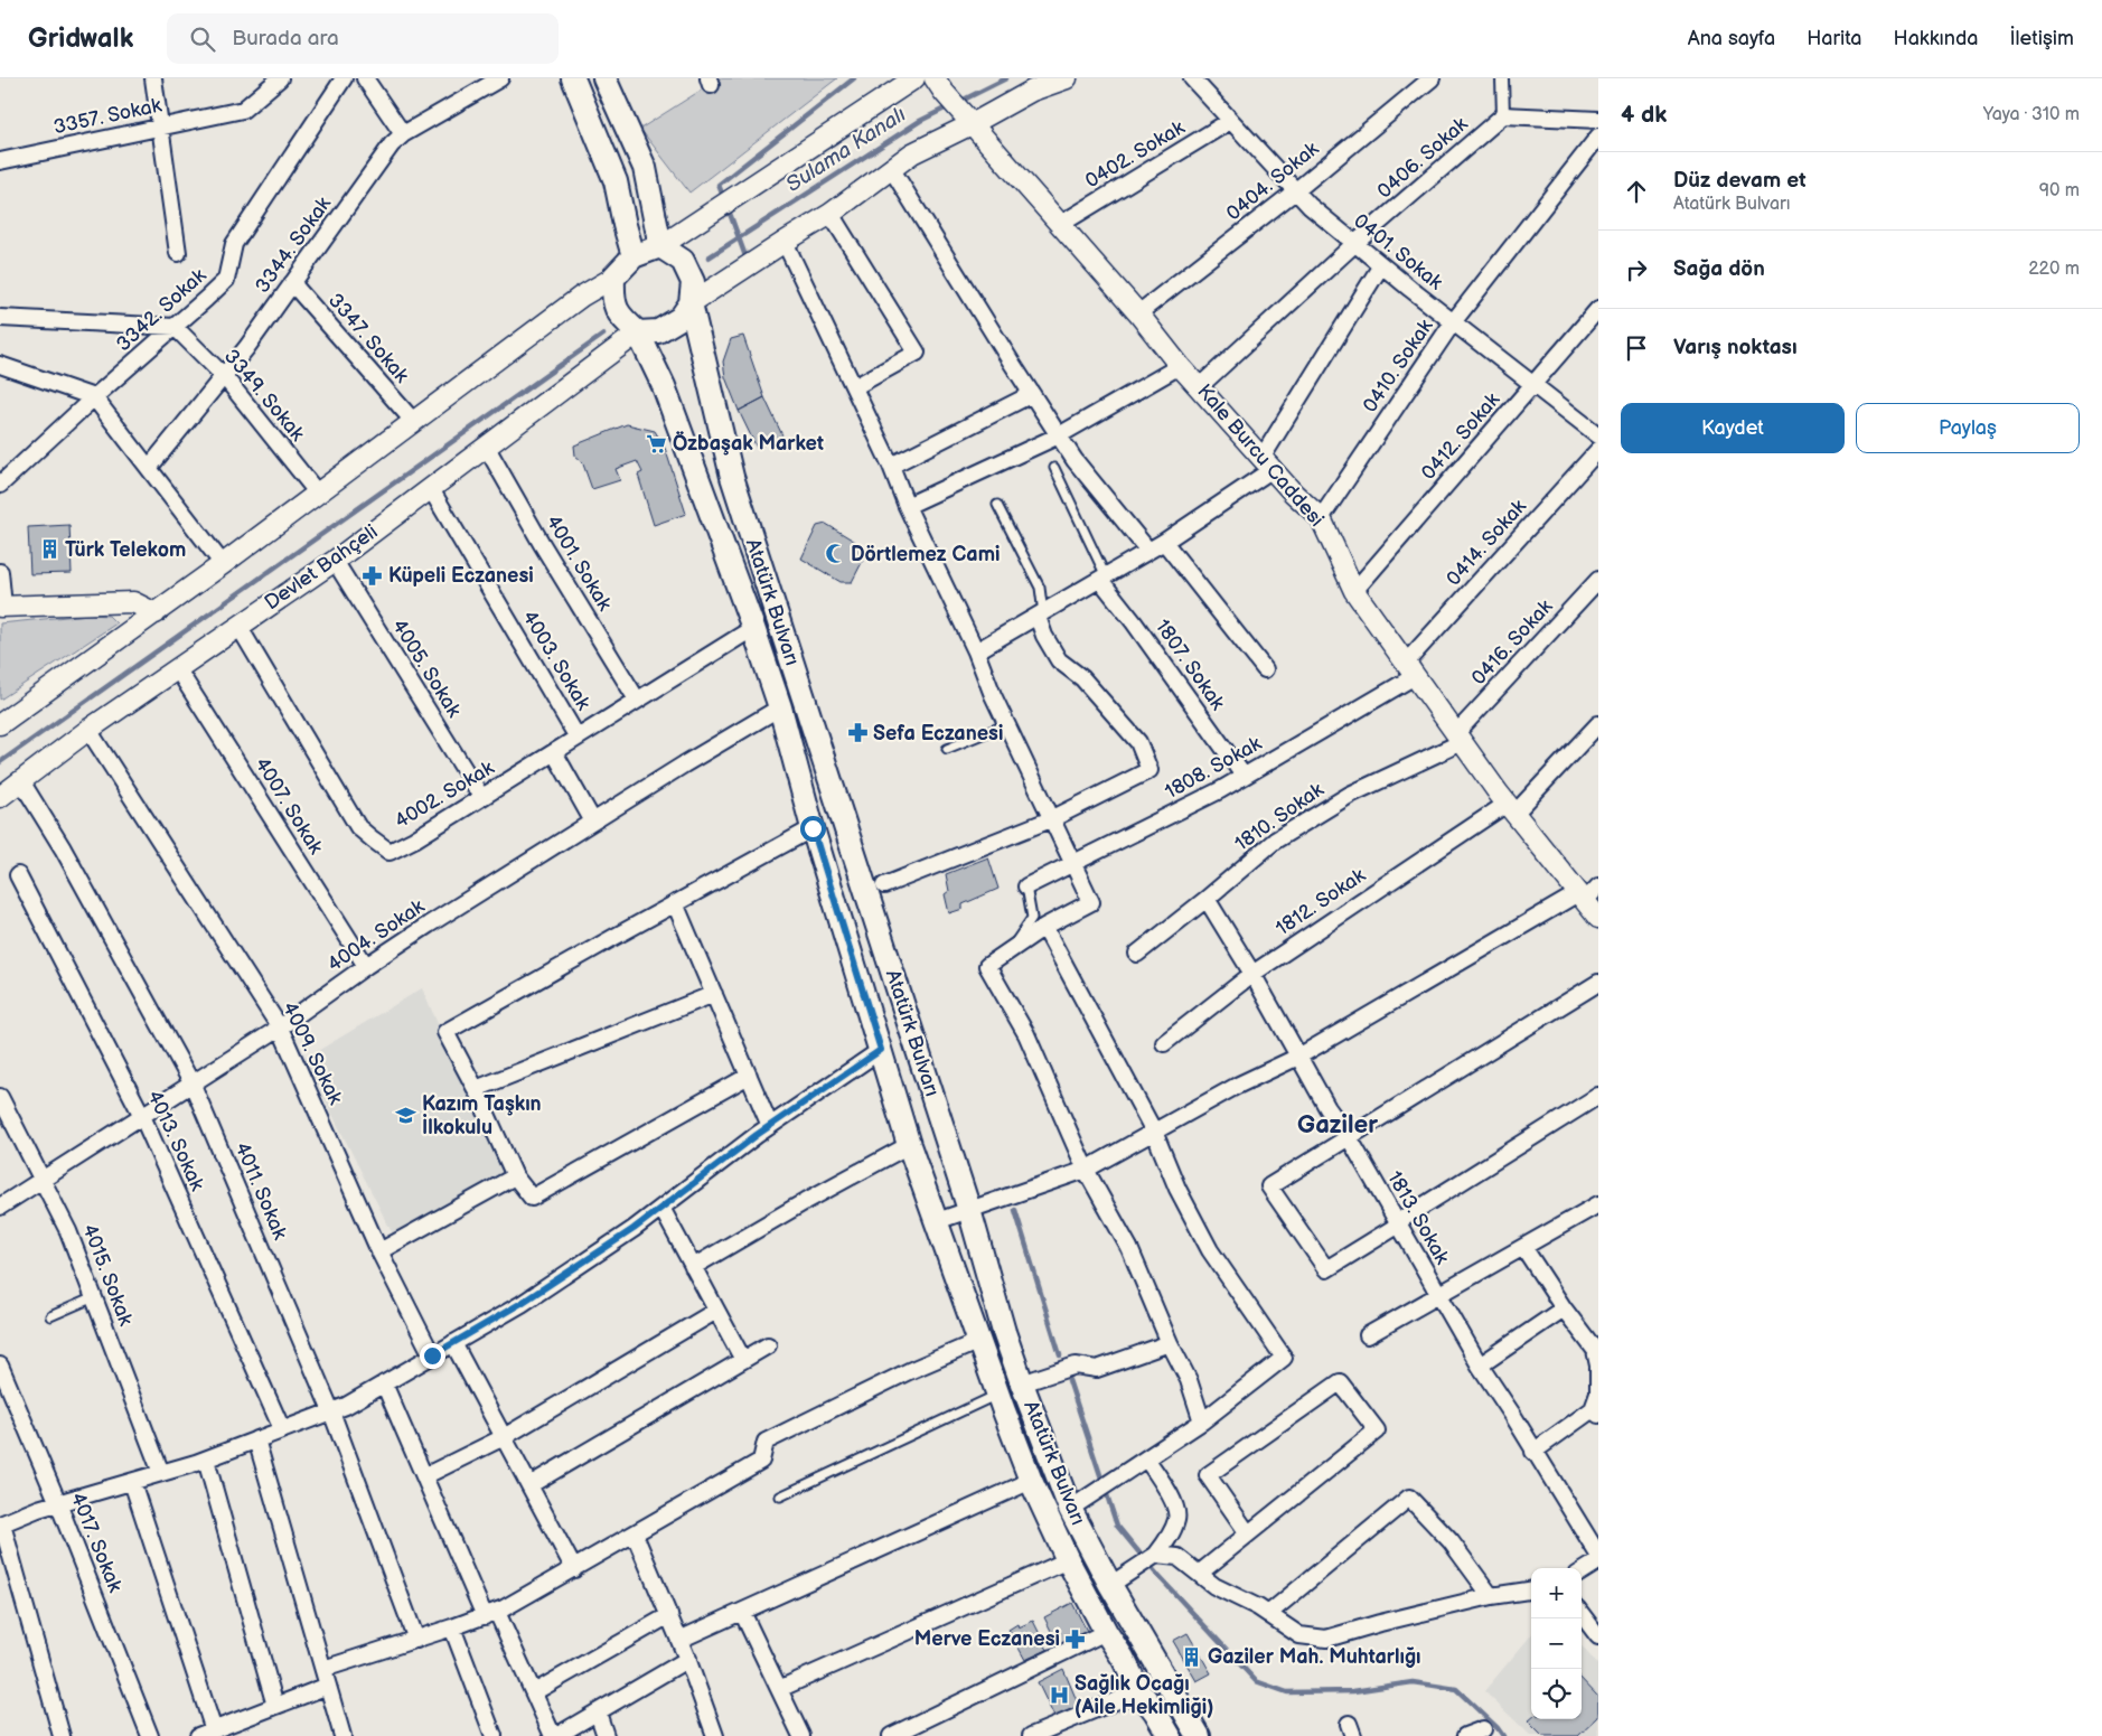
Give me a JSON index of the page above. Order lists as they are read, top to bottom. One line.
{"streets":{"main road":["Atatürk Bulvarı"],"street":["3357. Sokak","0402. Sokak","0406. Sokak","0404. Sokak","3344. Sokak","0401. Sokak","3342. Sokak","3347. Sokak","0410. Sokak","3349. Sokak","0412. Sokak","Kale Burcu Caddesi","0414. Sokak","4001. Sokak","Devlet Bahçeli","0416. Sokak","4003. Sokak","1807. Sokak","4005. Sokak","1808. Sokak","4002. Sokak","4007. Sokak","1810. Sokak","1812. Sokak","4004. Sokak","4009. Sokak","4013. Sokak","4011. Sokak","1813. Sokak","4015. Sokak","4017. Sokak"]},"crossings":[["0402. Sokak","0401. Sokak"],["0402. Sokak","Kale Burcu Caddesi"],["0406. Sokak","0401. Sokak"],["0406. Sokak","Kale Burcu Caddesi"],["0404. Sokak","0401. Sokak"],["0404. Sokak","Kale Burcu Caddesi"],["3344. Sokak","3347. Sokak"],["3344. Sokak","3349. Sokak"],["0401. Sokak","0410. Sokak"],["0401. Sokak","0412. Sokak"],["3342. Sokak","3349. Sokak"],["0410. Sokak","Kale Burcu Caddesi"],["0412. Sokak","Kale Burcu Caddesi"],["Kale Burcu Caddesi","0414. Sokak"],["Kale Burcu Caddesi","0416. Sokak"],["Kale Burcu Caddesi","1808. Sokak"],["Kale Burcu Caddesi","1810. Sokak"],["Kale Burcu Caddesi","1812. Sokak"],["0414. Sokak","1808. Sokak"],["4001. Sokak","Devlet Bahçeli"],["4001. Sokak","4002. Sokak"],["Devlet Bahçeli","Atatürk Bulvarı"],["Devlet Bahçeli","4003. Sokak"],["Devlet Bahçeli","4005. Sokak"],["Devlet Bahçeli","4002. Sokak"],["Devlet Bahçeli","4007. Sokak"],["Devlet Bahçeli","4009. Sokak"],["Devlet Bahçeli","4011. Sokak"],["Atatürk Bulvarı","4002. Sokak"],["Atatürk Bulvarı","4004. Sokak"],["0416. Sokak","1810. Sokak"],["4003. Sokak","4002. Sokak"],["1807. Sokak","1808. Sokak"],["4005. Sokak","4002. Sokak"],["4007. Sokak","4004. Sokak"],["1810. Sokak","1813. Sokak"],["1812. Sokak","1813. Sokak"],["4004. Sokak","4009. Sokak"],["4004. Sokak","4013. Sokak"],["4004. Sokak","4011. Sokak"],["4004. Sokak","4015. Sokak"]],"districts":["Gaziler"],"water":["Sulama Kanalı"],"places":{"supermarket":["Özbaşak Market"],"building":["Türk Telekom","Gaziler Mah. Muhtarlığı"],"mosque":["Dörtlemez Cami"],"pharmacy":["Küpeli Eczanesi","Sefa Eczanesi","Merve Eczanesi"],"school or university":["Kazım Taşkın İlkokulu"],"hospital":["Sağlık Ocağı (Aile Hekimliği)"]},"page":{"header":"Gridwalk","search":"Burada ara","nav":["Ana sayfa","Harita","Hakkında","İletişim"],"heading":["4 dk","Yaya · 310 m"],"list":[["Düz devam et","Atatürk Bulvarı","90 m"],["Sağa dön","220 m"],"Varış noktası"],"buttons":["Kaydet","Paylaş"],"map_buttons":["+","−"]}}
